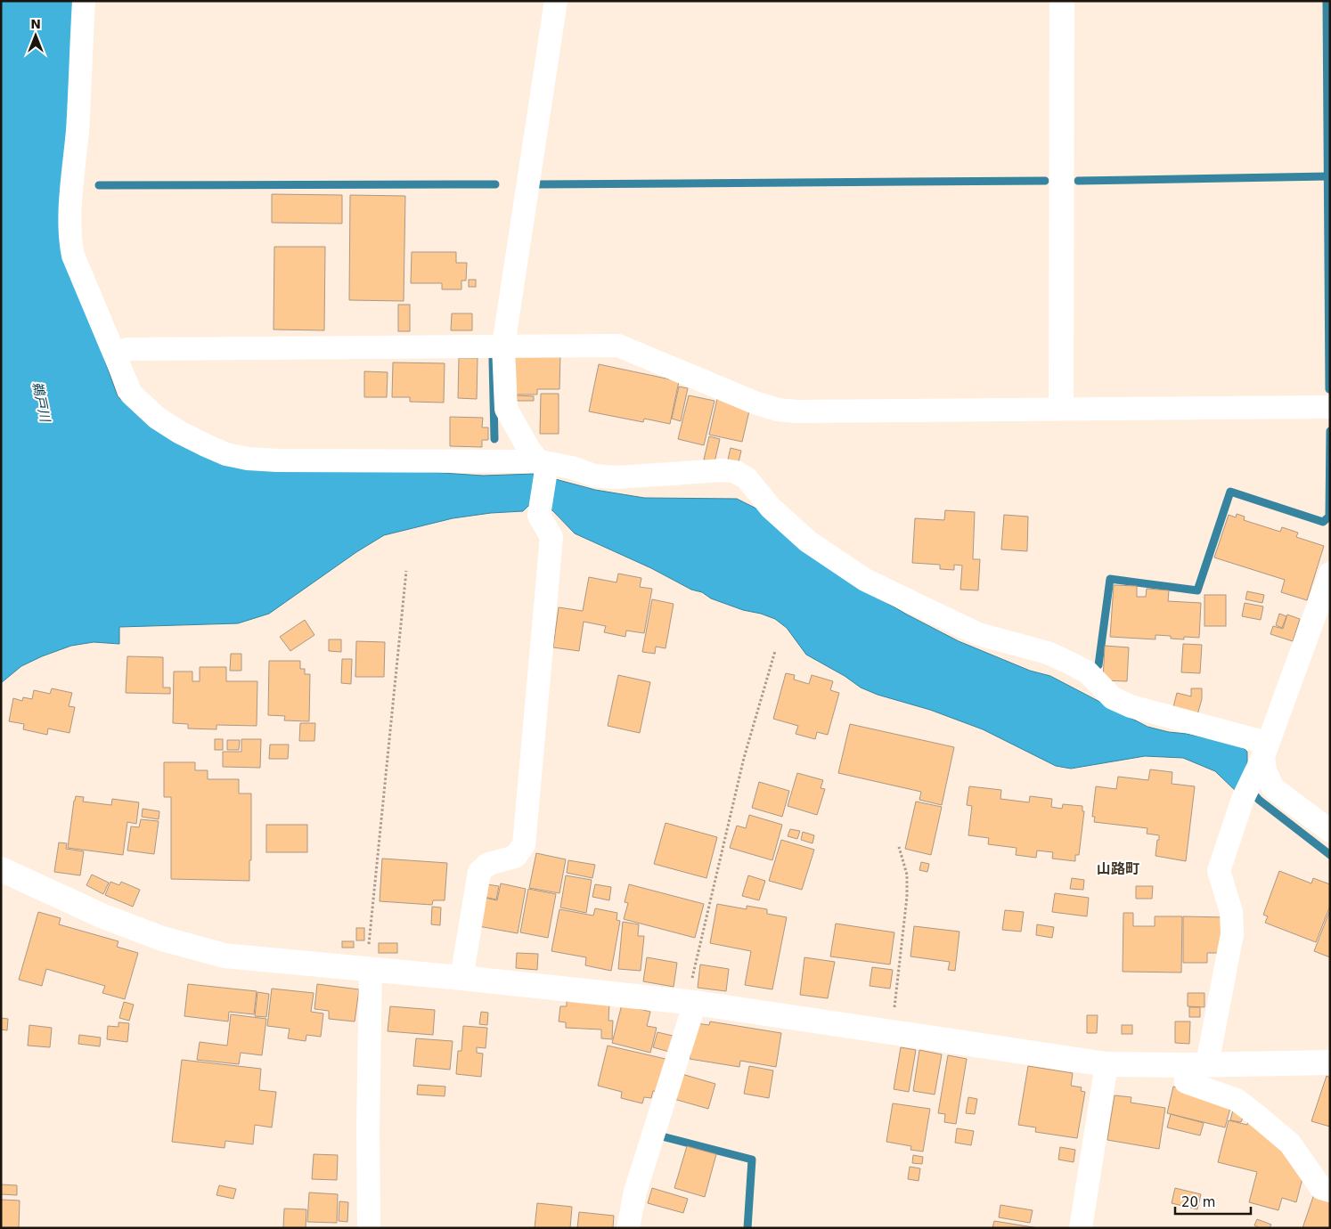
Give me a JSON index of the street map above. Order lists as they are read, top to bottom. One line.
{"districts":["山路町"],"water":["鵜戸川"],"scale_bar":"20 m","north":"top"}
